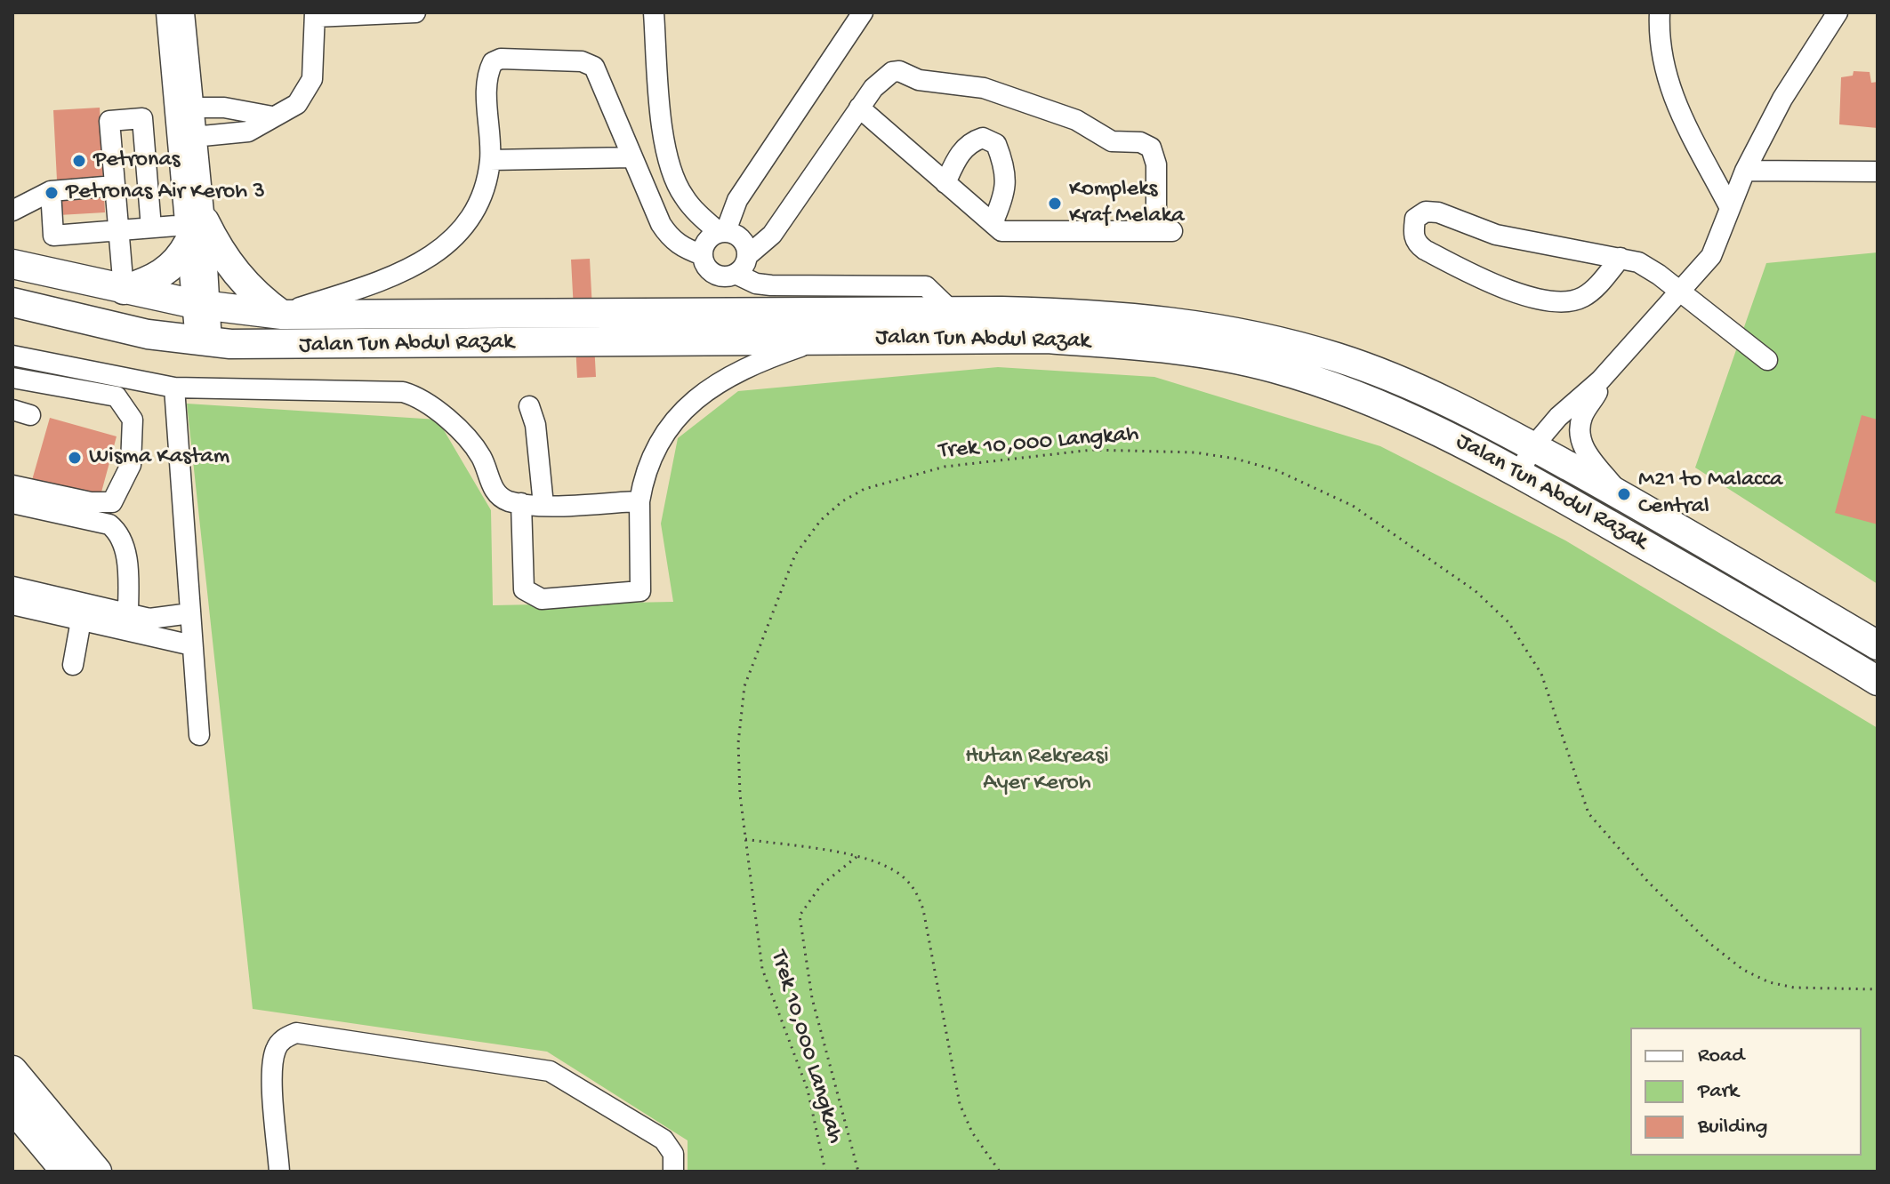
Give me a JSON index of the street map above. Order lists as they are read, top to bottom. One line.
{"streets":{"highway":["Jalan Tun Abdul Razak"],"path":["Trek 10,000 Langkah"]},"parks":["Hutan Rekreasi Ayer Keroh"],"places":["Petronas","Petronas Air Keroh 3","Kompleks Kraf Melaka","Wisma Kastam","M21 to Malacca Central"],"legend":["Road","Park","Building"]}
